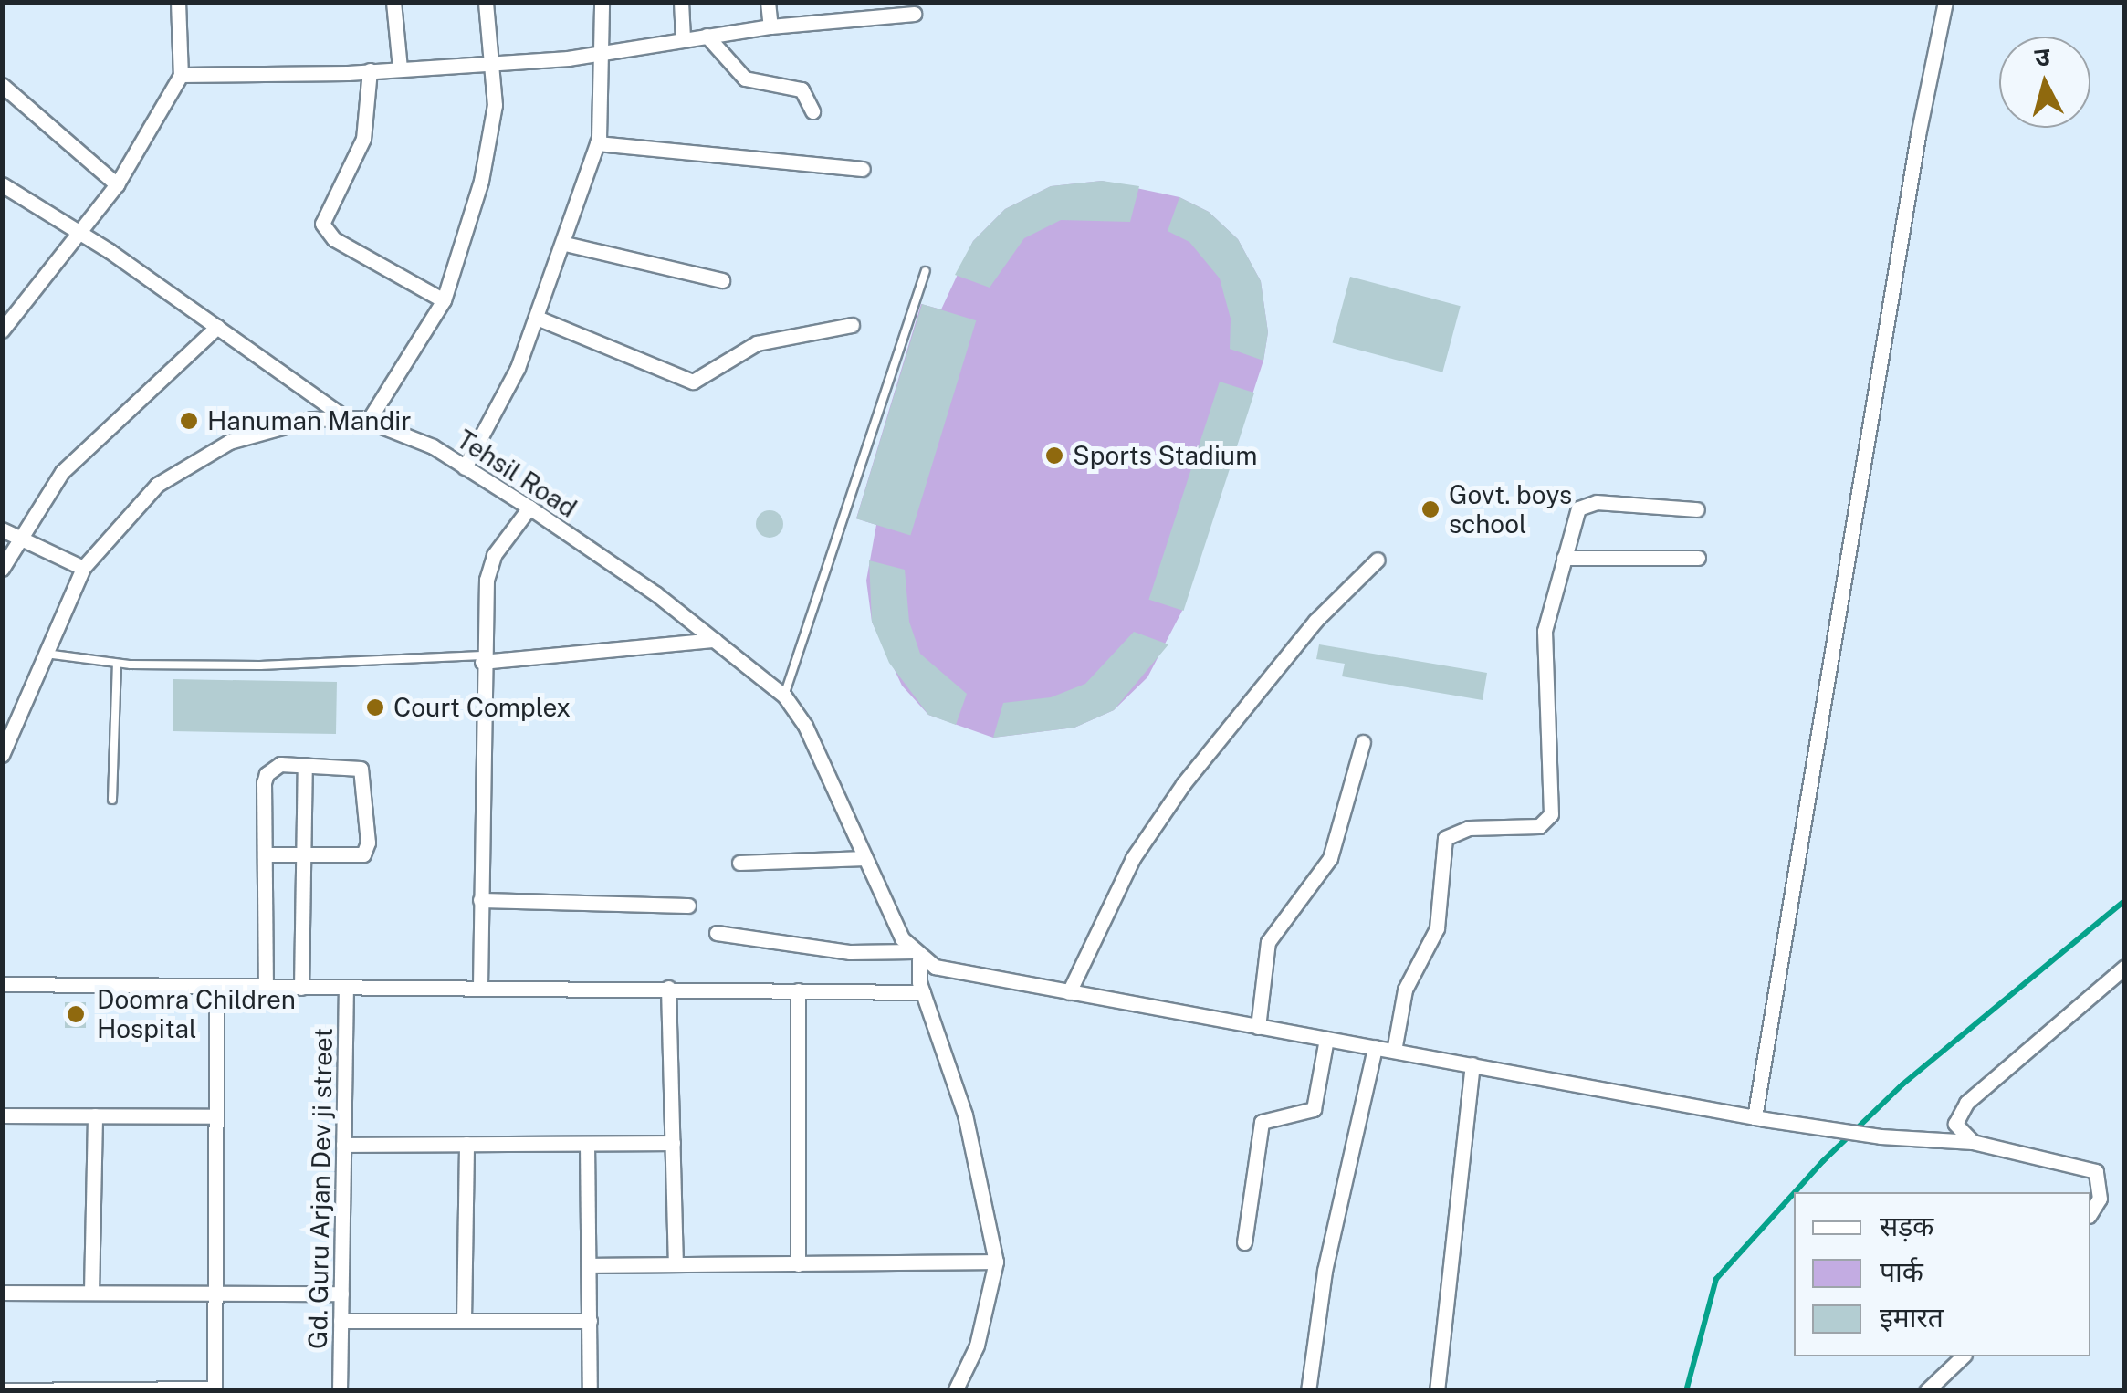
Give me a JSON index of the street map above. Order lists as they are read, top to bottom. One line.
{"streets":{"street":["Tehsil Road","Gd. Guru Arjan Dev ji street"]},"places":["Hanuman Mandir","Sports Stadium","Govt. boys school","Court Complex","Doomra Children Hospital"],"legend":["सड़क","पार्क","इमारत"],"north":"top"}
